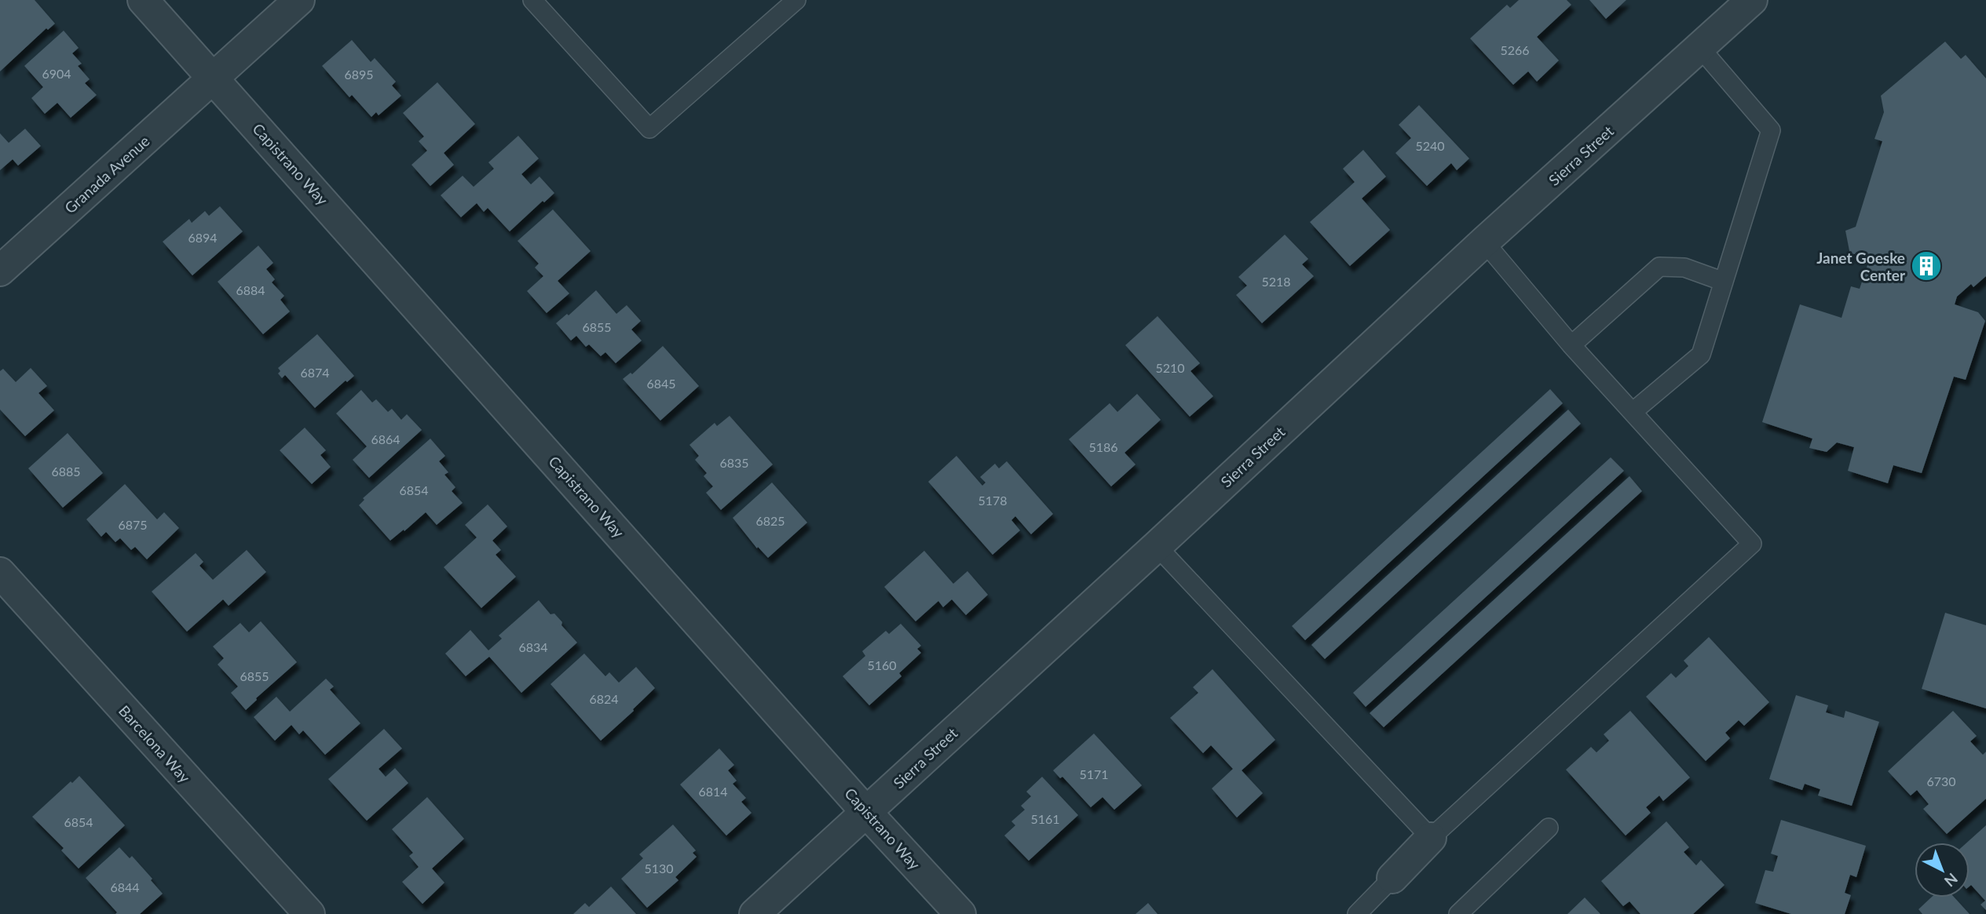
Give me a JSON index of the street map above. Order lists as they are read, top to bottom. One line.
{"streets":{"street":["Sierra Street","Capistrano Way","Granada Avenue","Barcelona Way"]},"crossings":[["Sierra Street","Capistrano Way"],["Capistrano Way","Granada Avenue"]],"places":{"building":["Janet Goeske Center"]},"house_numbers":["5266","6904","6895","5240","6894","5218","6884","6855","5210","6874","6845","6864","5186","6835","6885","6854","5178","6825","6875","6834","5160","6855","6824","5171","6730","6814","5161","6854","5130","6844"],"north":"bottom right"}
